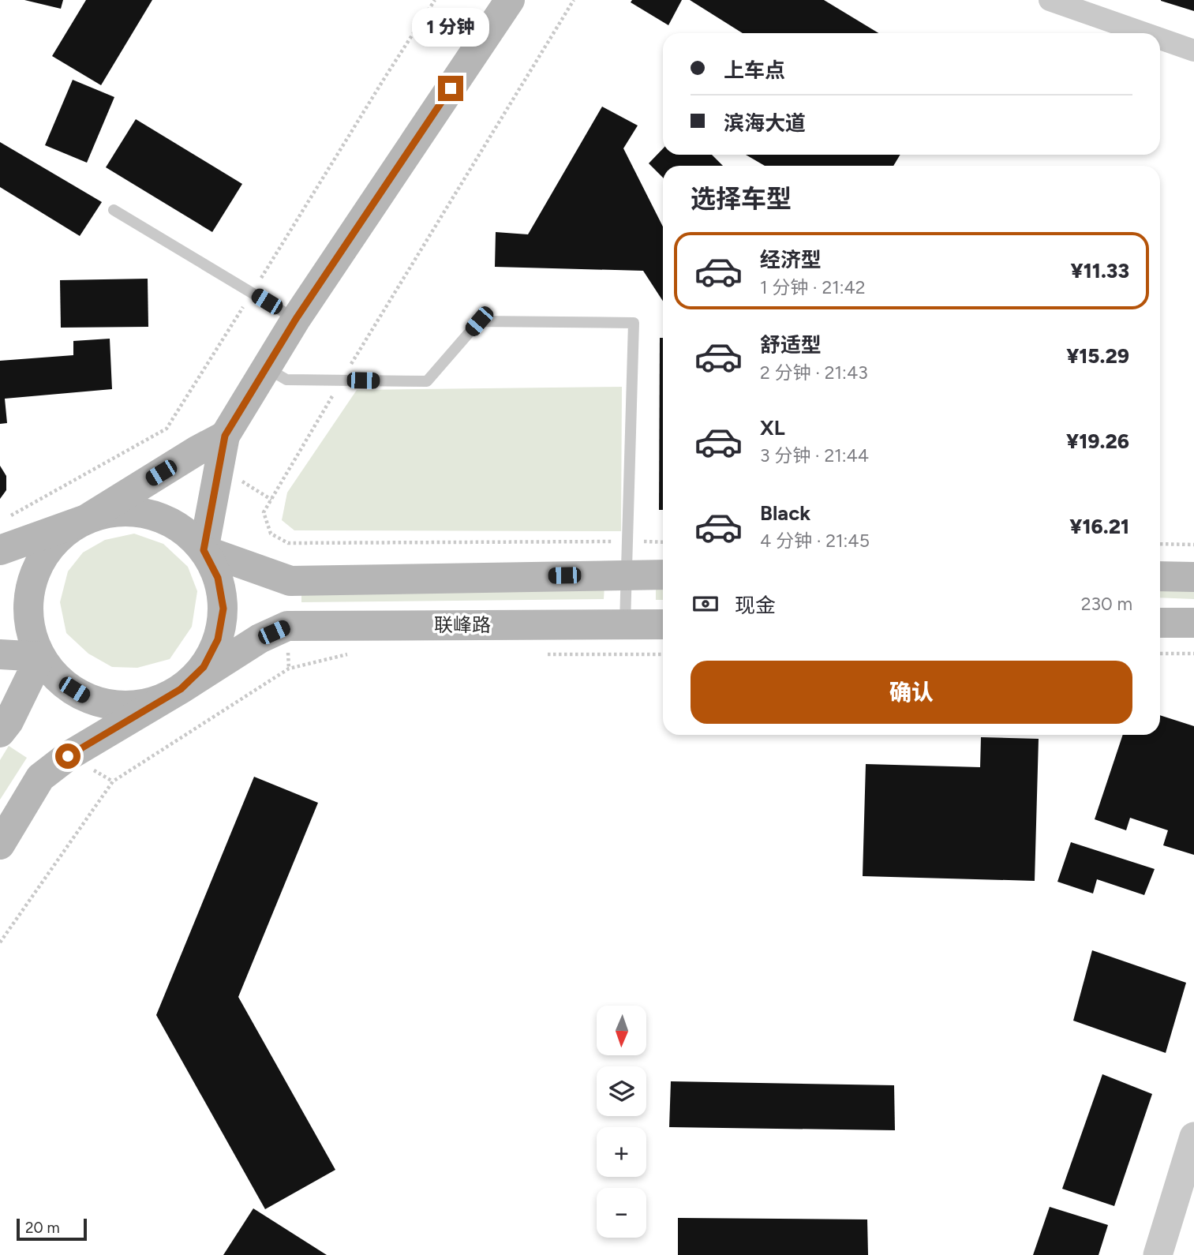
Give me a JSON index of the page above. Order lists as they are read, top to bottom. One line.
{"streets":{"main road":["联峰路"]},"scale_bar":"20 m","north":"bottom","page":{"bubble":"1 分钟","banner":["上车点","滨海大道"],"heading":"选择车型","list":[{"name":"经济型","note":"1 分钟 · 21:42","value":"¥11.33"},{"name":"舒适型","note":"2 分钟 · 21:43","value":"¥15.29"},{"name":"XL","note":"3 分钟 · 21:44","value":"¥19.26"},{"name":"Black","note":"4 分钟 · 21:45","value":"¥16.21"}],"pay":["现金","230 m"],"buttons":"确认","map_buttons":["+","−"],"scale":"20 m"}}
